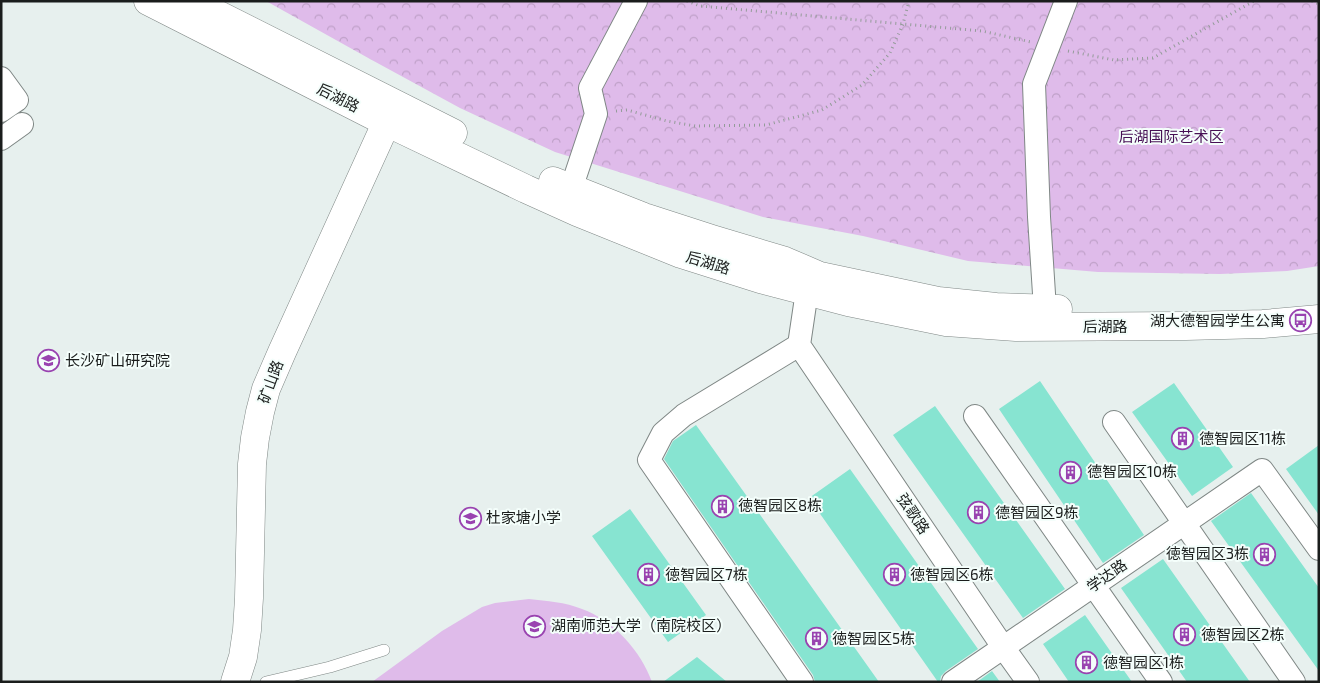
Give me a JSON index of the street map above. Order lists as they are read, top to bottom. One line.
{"streets":{"main road":["后湖路","矿山路"],"street":["弦歌路","学达路"]},"crossings":[["后湖路","矿山路"],["弦歌路","学达路"]],"parks":["后湖国际艺术区"],"places":{"bus stop":["湖大德智园学生公寓"],"school or university":["长沙矿山研究院","杜家塘小学","湖南师范大学（南院校区）"],"building":["德智园区11栋","德智园区10栋","徳智园区8栋","德智园区9栋","徳智园区3栋","徳智园区7栋","徳智园区6栋","徳智园区2栋","徳智园区5栋","徳智园区1栋"]}}
